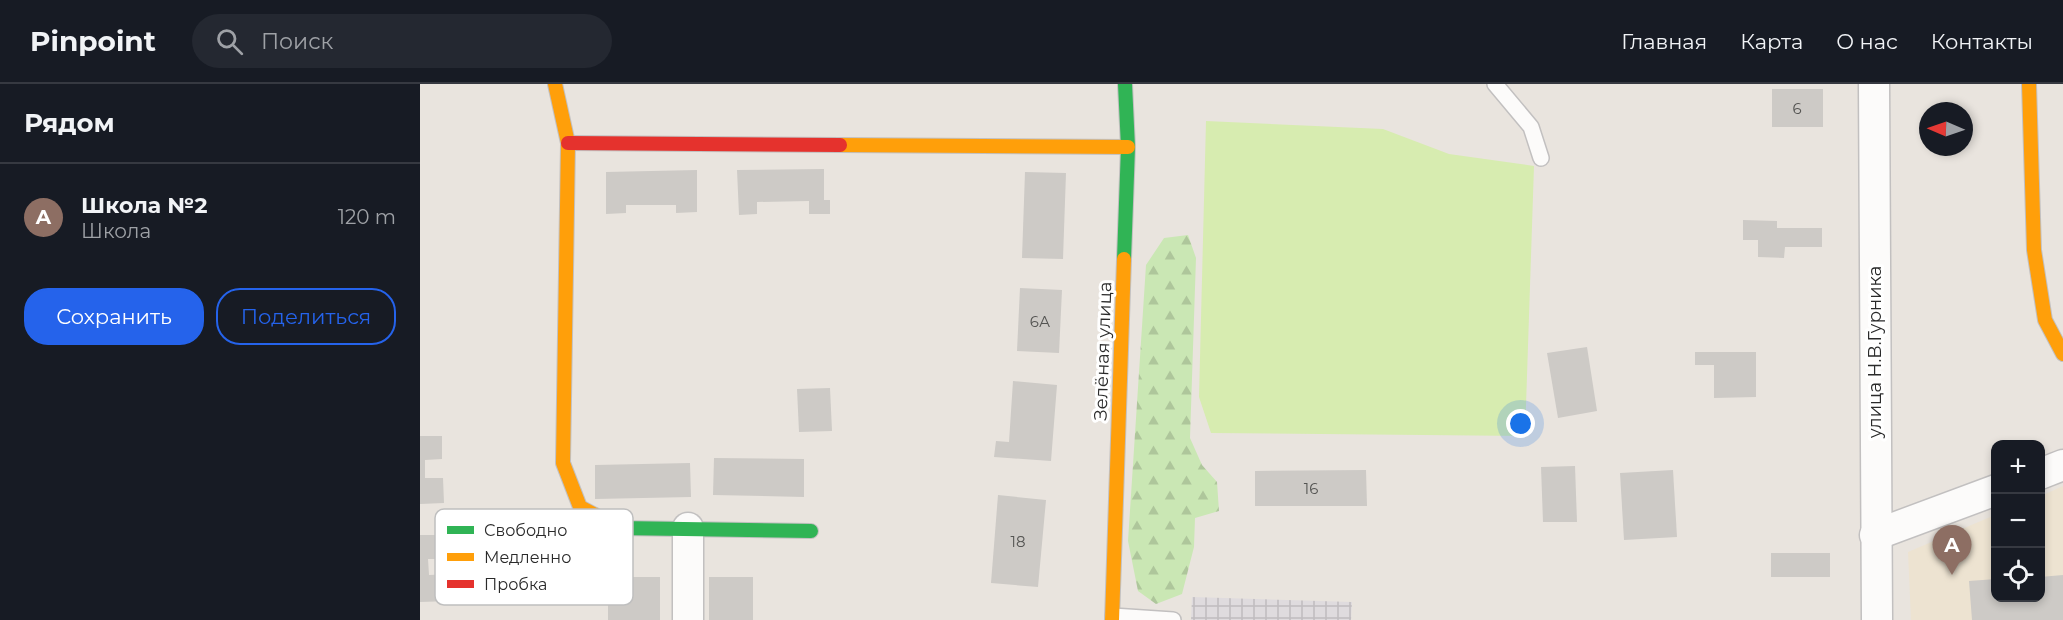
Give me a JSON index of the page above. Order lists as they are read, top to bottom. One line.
{"streets":{"street":["Зелёная улица","улица Н.В.Гурника"]},"house_numbers":["6","6А","16","18"],"legend":["Свободно","Медленно","Пробка"],"north":"left","page":{"header":"Pinpoint","search":"Поиск","nav":["Главная","Карта","О нас","Контакты"],"heading":"Рядом","list":[{"mark":"A","name":"Школа №2","note":"Школа","value":"120 m"}],"buttons":["Сохранить","Поделиться"],"map_buttons":["+","−"],"pins":"A"}}
